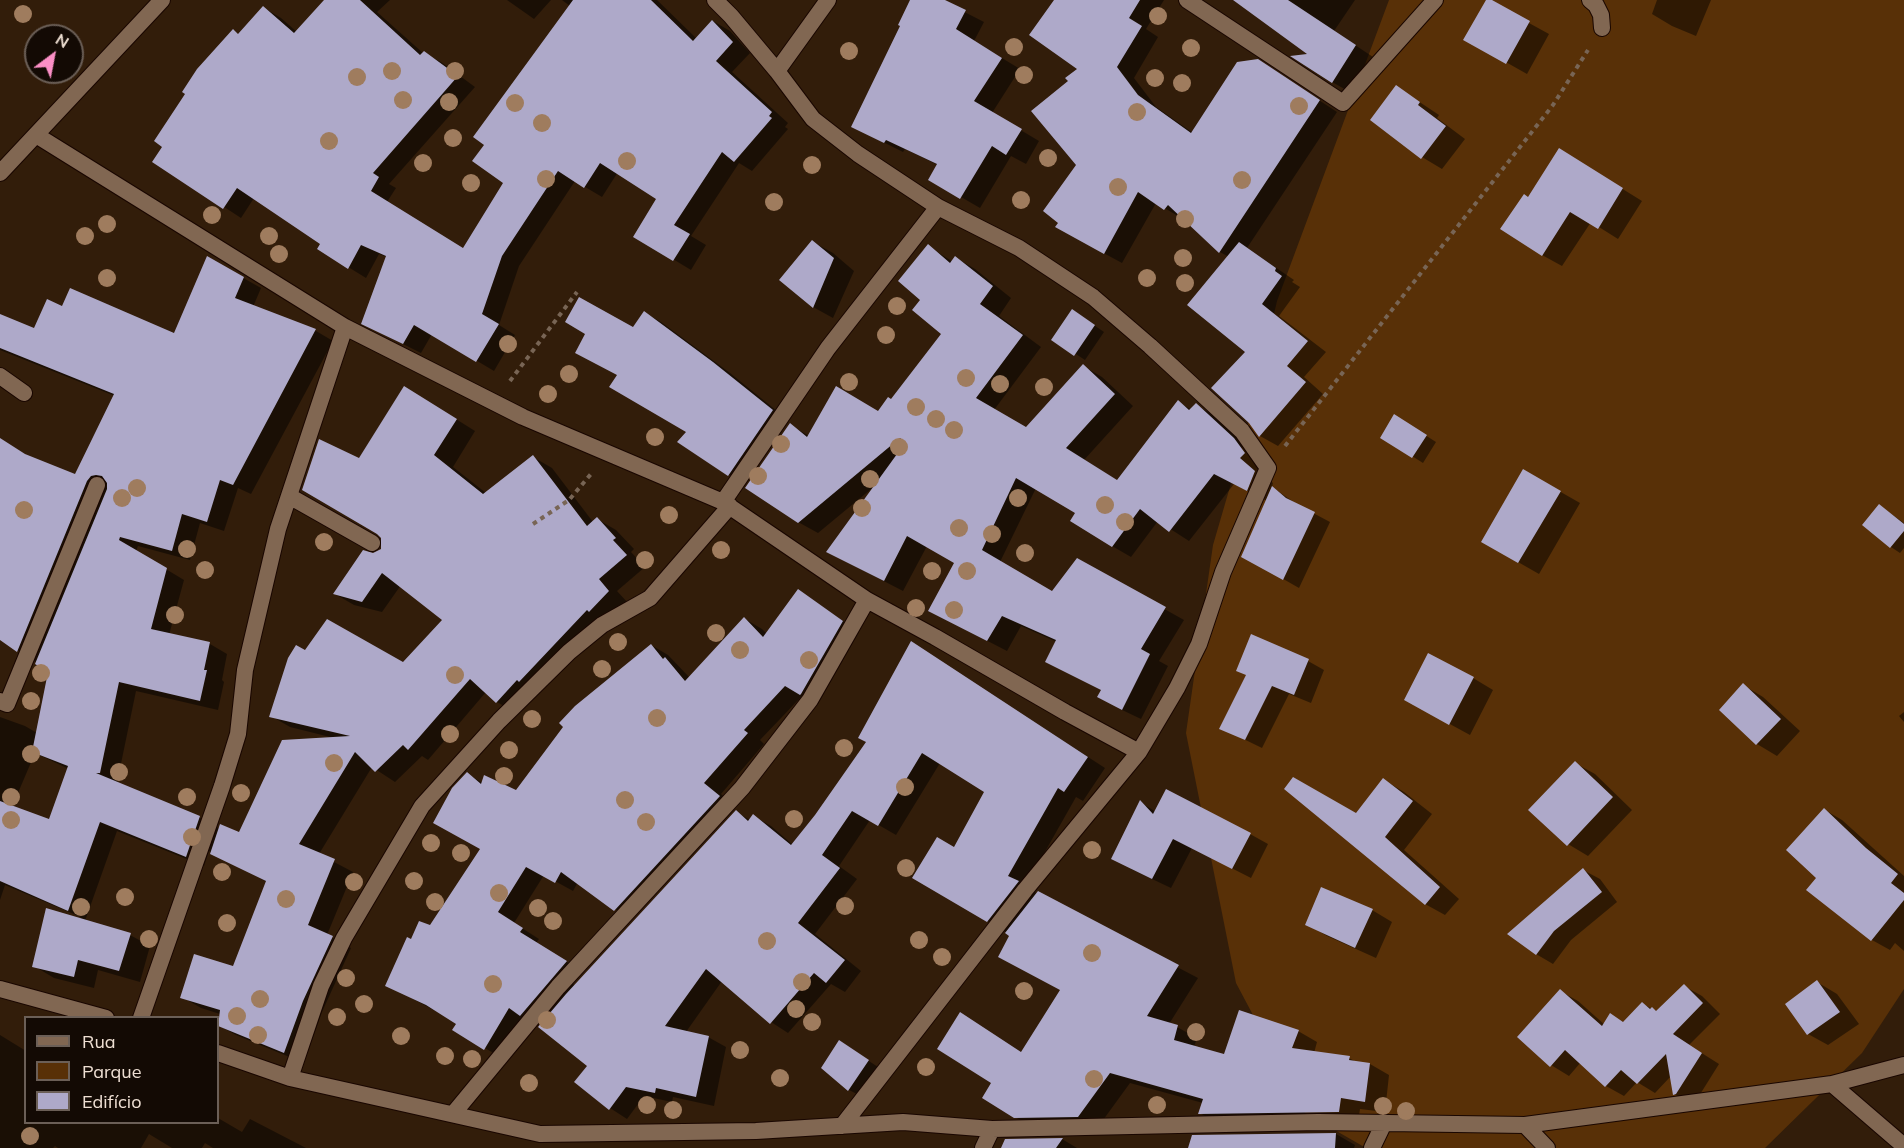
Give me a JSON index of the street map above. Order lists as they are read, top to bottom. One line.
{"legend":["Rua","Parque","Edifício"],"north":"top right"}
